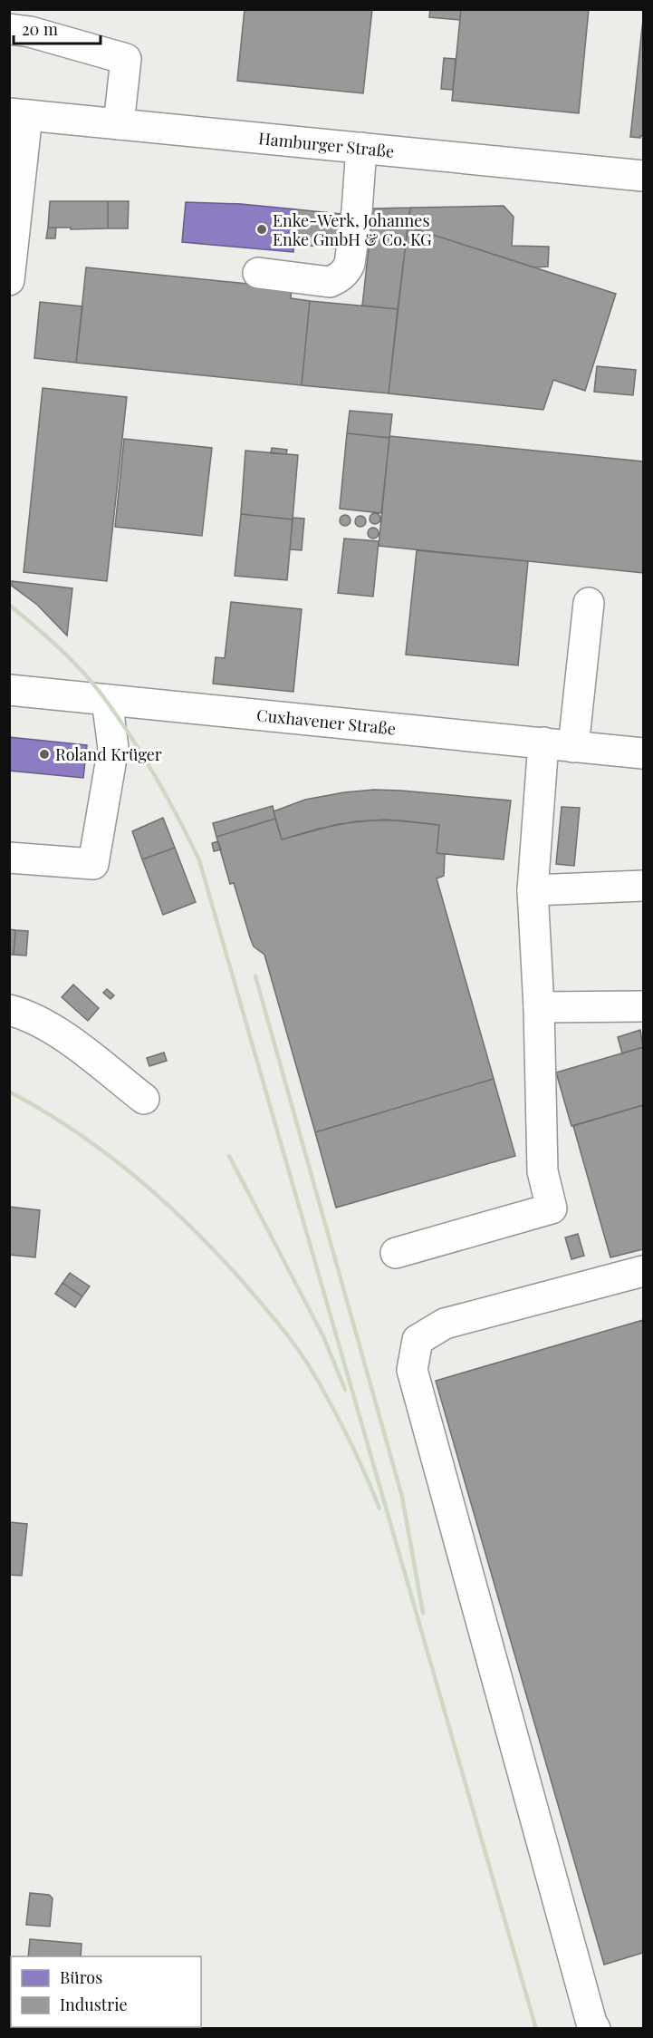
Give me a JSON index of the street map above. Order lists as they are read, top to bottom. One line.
{"streets":{"street":["Hamburger Straße","Cuxhavener Straße"]},"places":["Enke-Werk, Johannes Enke GmbH & Co. KG","Roland Krüger"],"legend":["Büros","Industrie"],"scale_bar":"20 m"}
